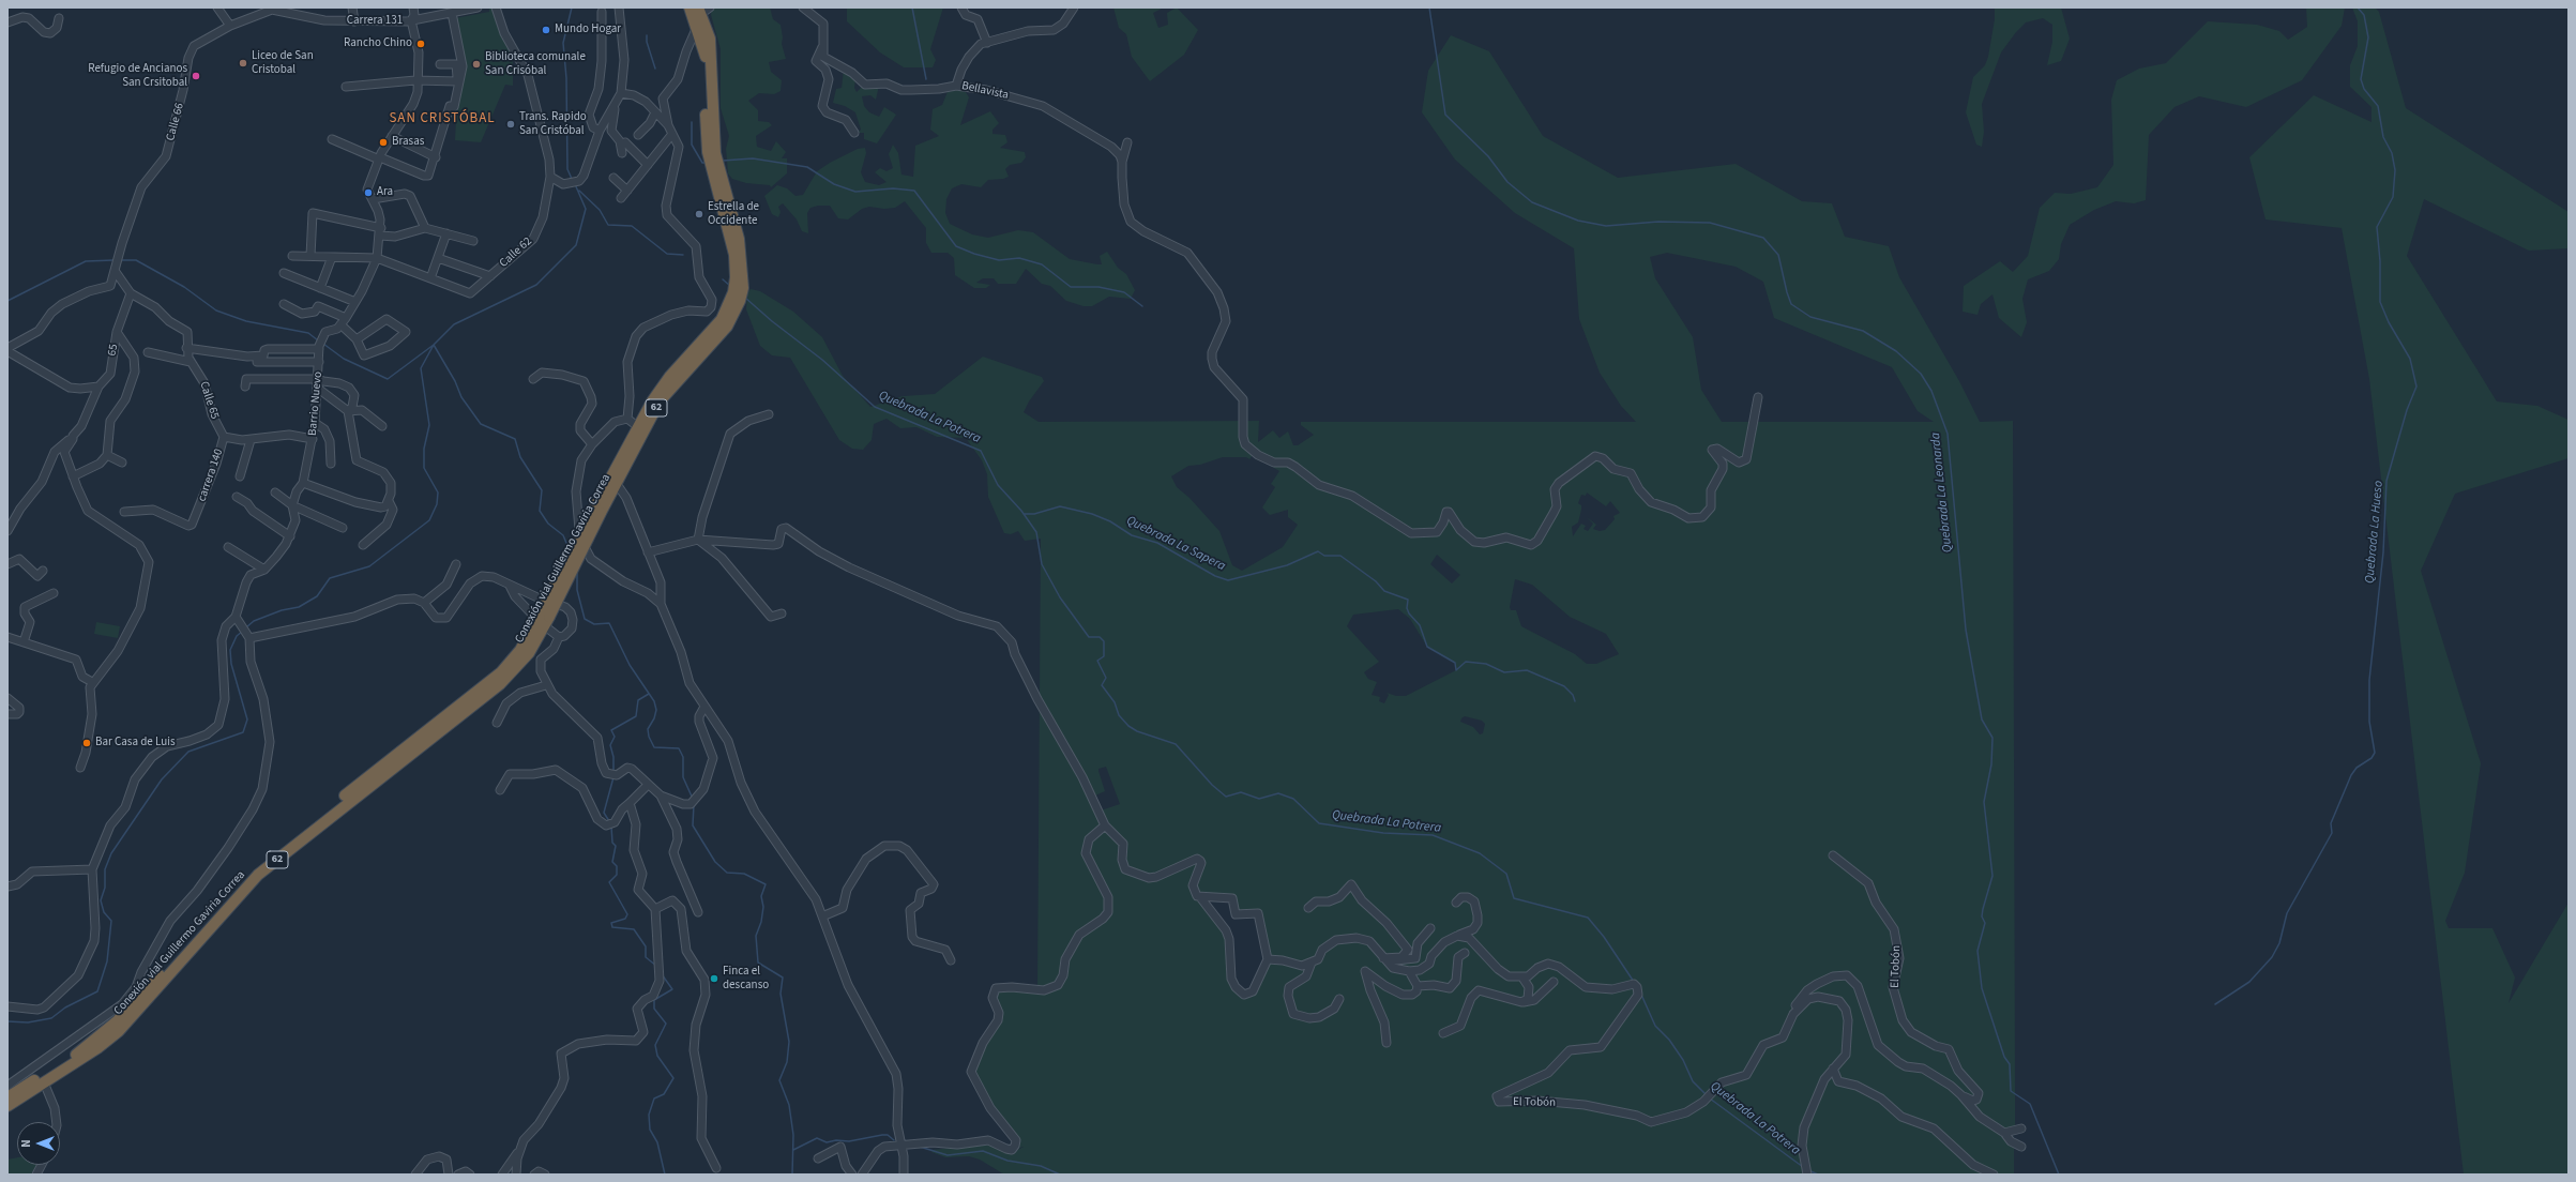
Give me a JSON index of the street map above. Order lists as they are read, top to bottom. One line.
{"streets":{"highway":["62","Conexión vial Guillermo Gaviria Correa"],"street":["Carrera 131","Bellavista","Calle 66","Calle 62","65","Calle 65","Barrio Nuevo","carrera 140","El Tobón"]},"crossings":[["Carrera 131","Calle 66"],["65","Calle 65"],["Calle 65","carrera 140"],["Barrio Nuevo","carrera 140"]],"districts":["SAN CRISTÓBAL"],"water":["Quebrada La Potrera","Quebrada La Leonarda","Quebrada La Hueso","Quebrada La Sapera"],"places":["Mundo Hogar","Rancho Chino","Liceo de San Cristobal","Biblioteca comunale San Crisóbal","Refugio de Ancianos San Crsitobal","Trans. Rapido San Cristóbal","Brasas","Ara","Estrella de Occidente","Bar Casa de Luis","Finca el descanso"],"north":"left"}
